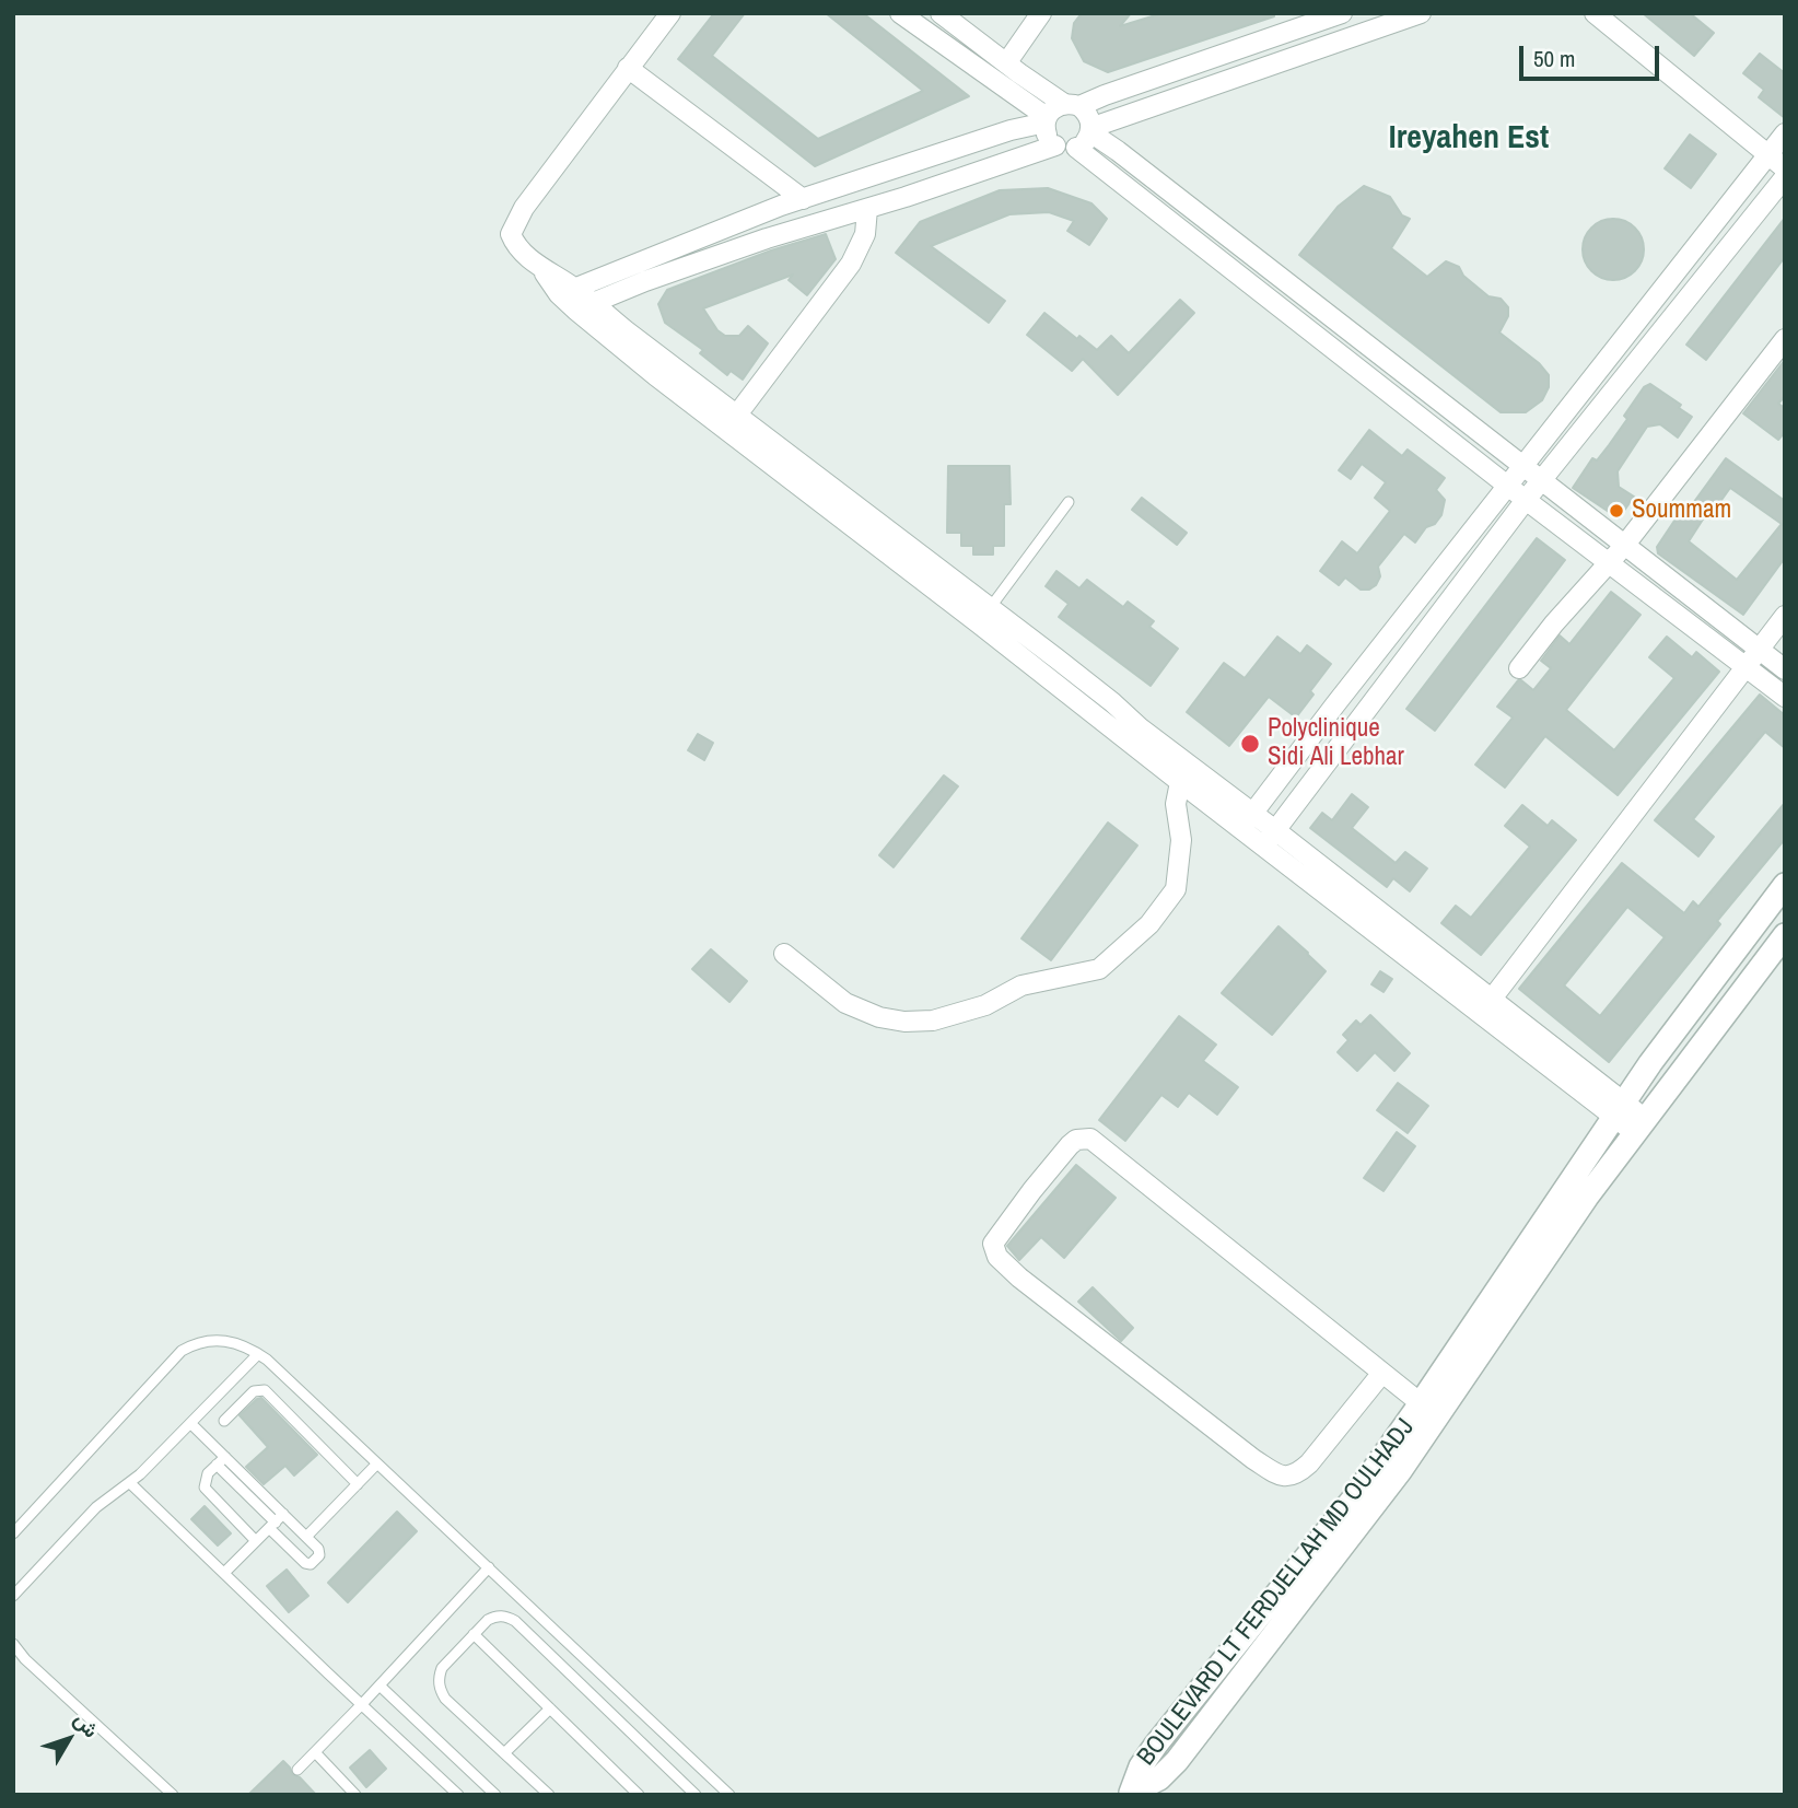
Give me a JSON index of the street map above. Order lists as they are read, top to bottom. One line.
{"streets":{"street":["BOULEVARD LT FERDJELLAH MD OULHADJ"]},"districts":["Ireyahen Est"],"places":["Soummam","Polyclinique Sidi Ali Lebhar"],"scale_bar":"50 m","north":"top right"}
